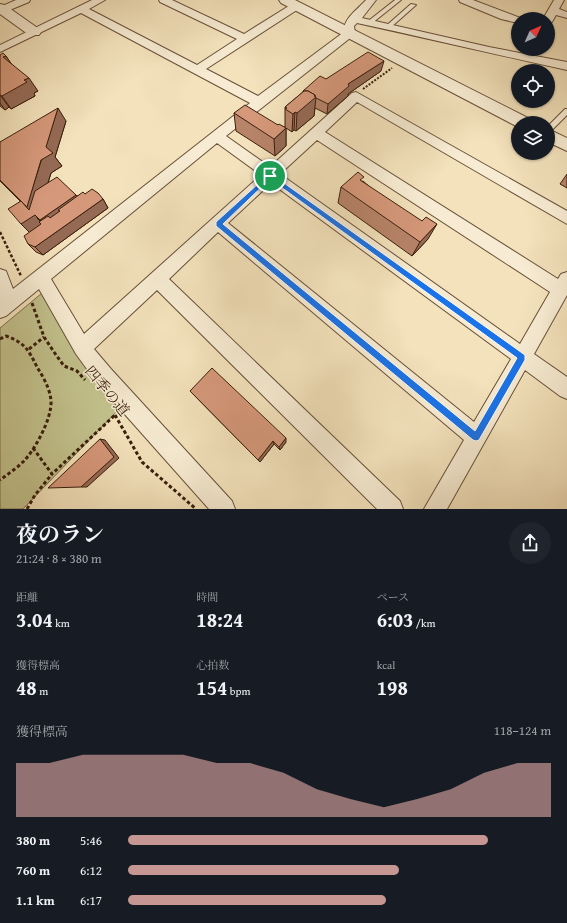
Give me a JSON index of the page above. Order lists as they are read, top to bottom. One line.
{"streets":{"path":["四季の道"]},"north":"top right","page":{"heading":["夜のラン","21:24 · 8 × 380 m"],"stats":[["距離","3.04 km"],["時間","18:24"],["ペース","6:03 /km"],["獲得標高","48 m"],["心拍数","154 bpm"],["kcal","198"]],"chart":["獲得標高","118–124 m"],"list":[{"name":"380 m","note":"5:46"},{"name":"760 m","note":"6:12"},{"name":"1.1 km","note":"6:17"}]}}
